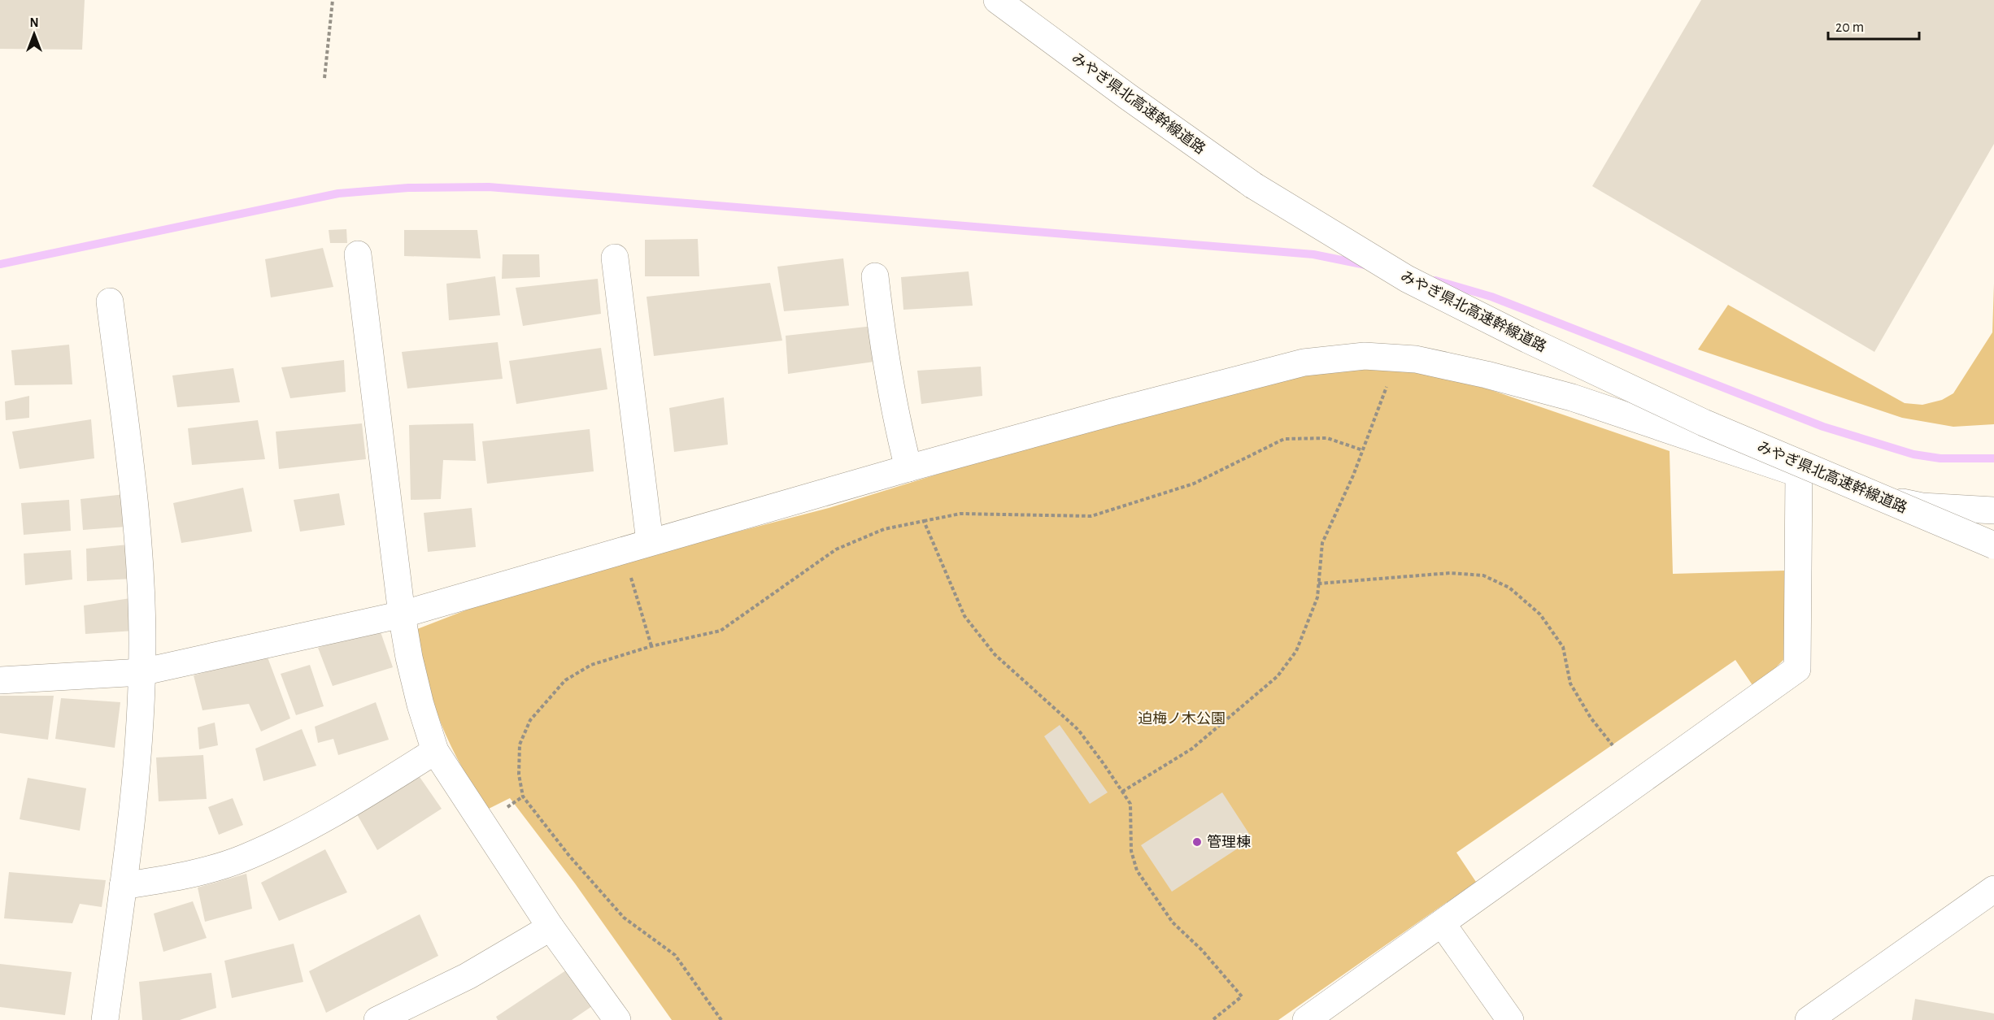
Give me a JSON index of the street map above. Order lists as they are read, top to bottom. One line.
{"streets":{"street":["みやぎ県北高速幹線道路"]},"parks":["迫梅ノ木公園"],"places":["管理棟"],"scale_bar":"20 m","north":"top"}
